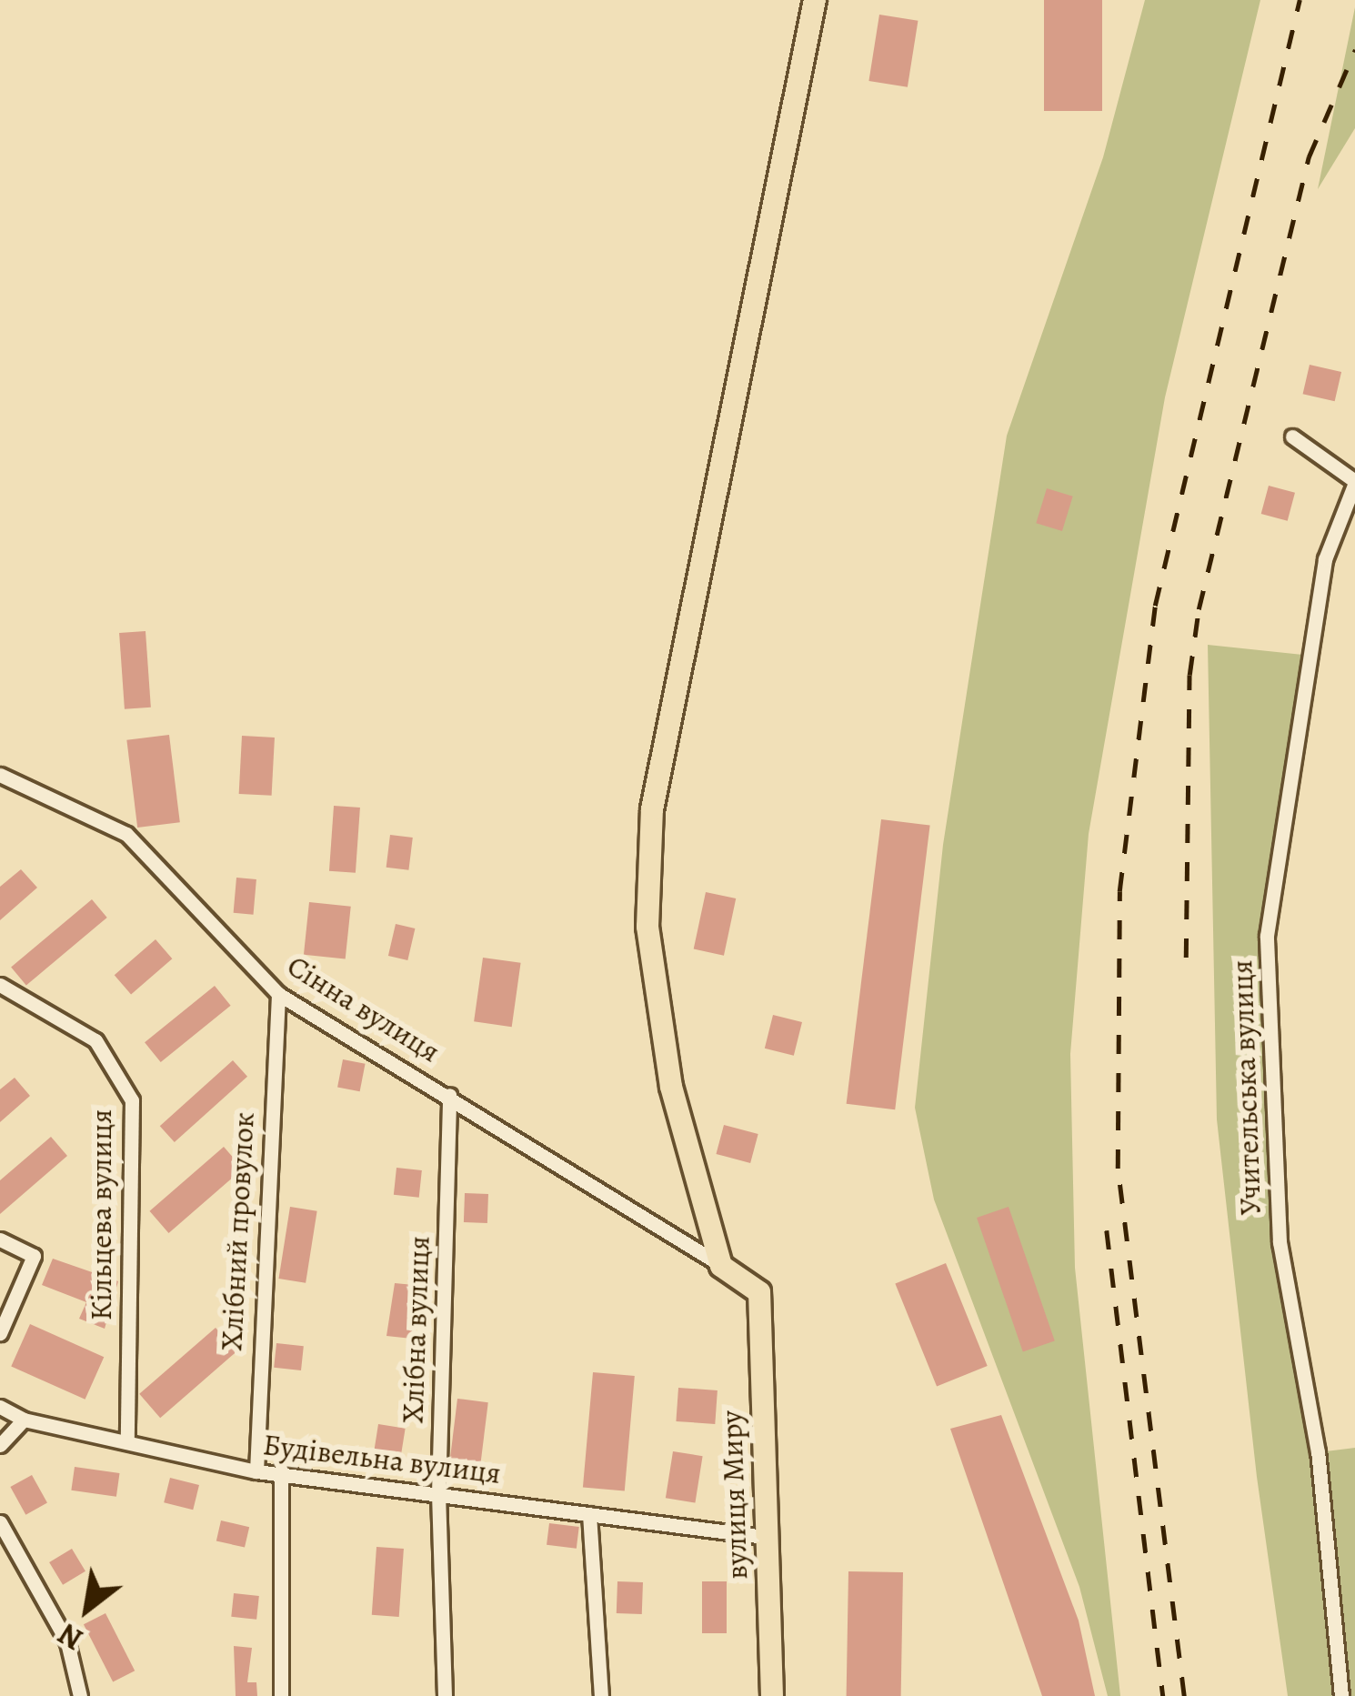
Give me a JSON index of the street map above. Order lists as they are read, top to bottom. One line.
{"streets":{"main road":["вулиця Миру"],"street":["Сінна вулиця","Учительська вулиця","Кільцева вулиця","Хлібний провулок","Хлібна вулиця","Будівельна вулиця"]},"crossings":[["Сінна вулиця","Хлібний провулок"],["Сінна вулиця","Хлібна вулиця"],["Сінна вулиця","вулиця Миру"],["Кільцева вулиця","Будівельна вулиця"],["Хлібний провулок","Будівельна вулиця"],["Хлібна вулиця","Будівельна вулиця"],["Будівельна вулиця","вулиця Миру"]],"north":"bottom left"}
